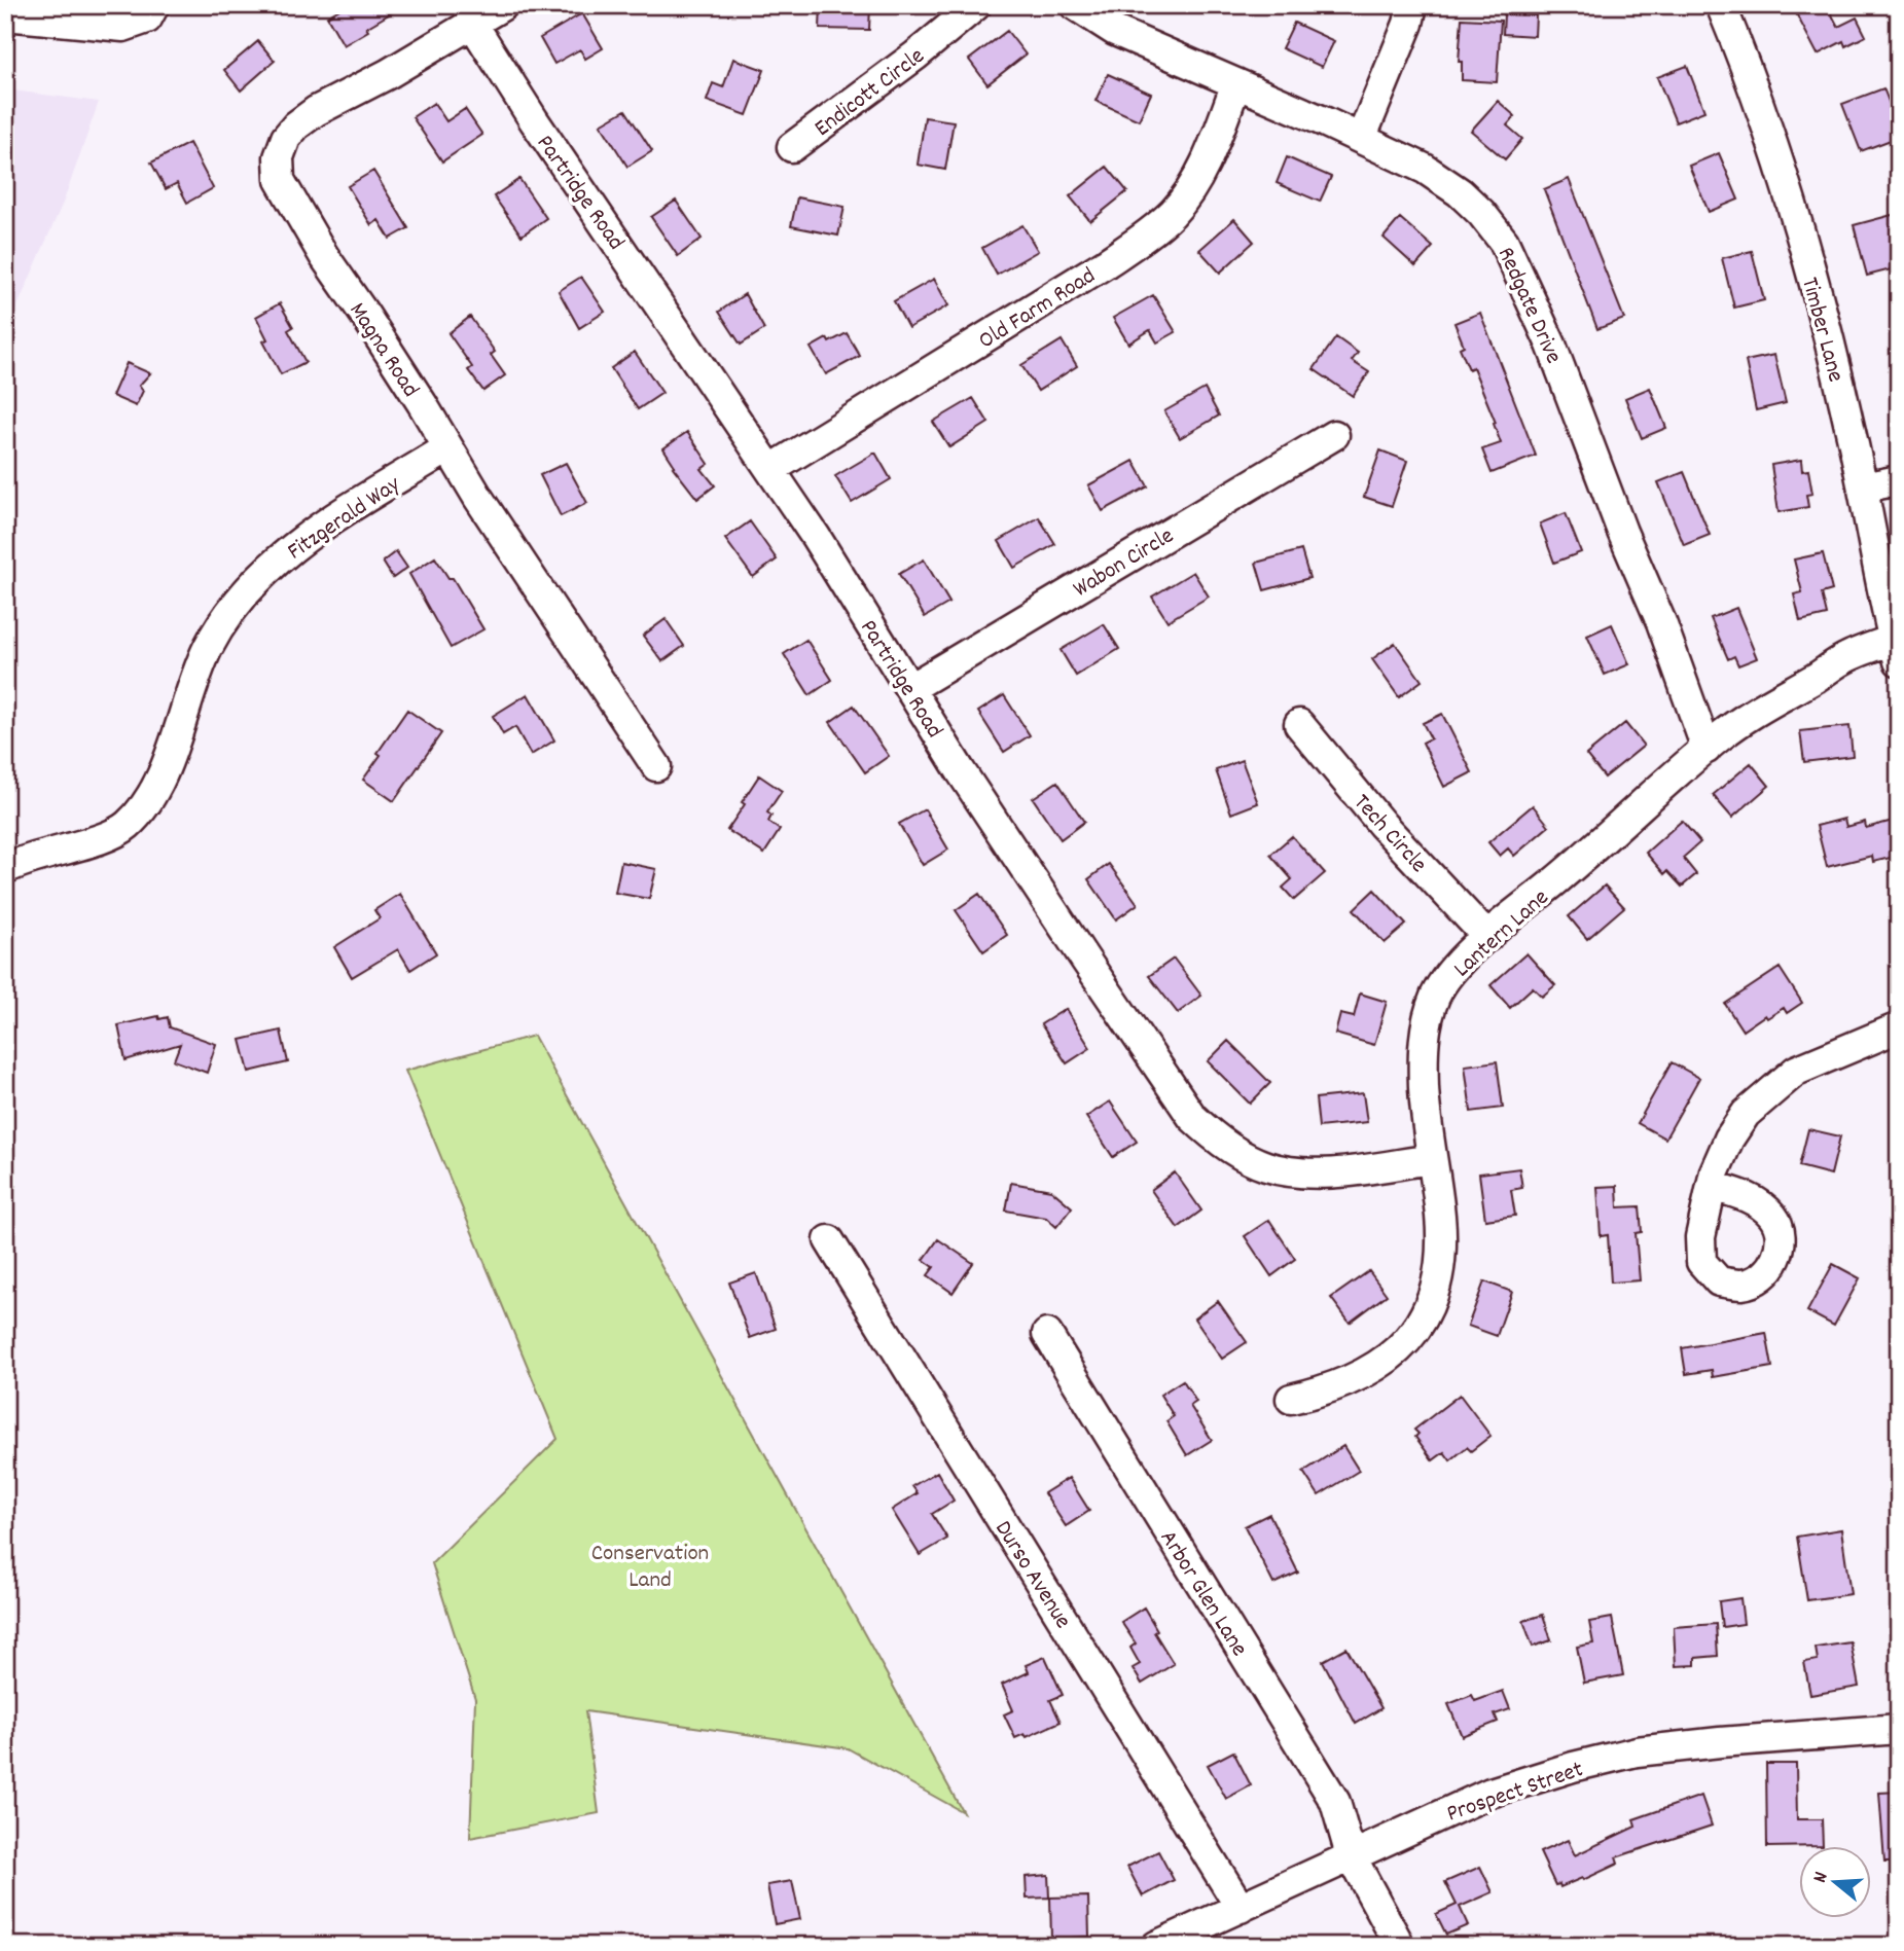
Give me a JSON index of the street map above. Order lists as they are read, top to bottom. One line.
{"streets":{"street":["Endicott Circle","Partridge Road","Redgate Drive","Old Farm Road","Timber Lane","Magna Road","Fitzgerald Way","Wabon Circle","Tech Circle","Lantern Lane","Durso Avenue","Arbor Glen Lane","Prospect Street"]},"crossings":[["Partridge Road","Old Farm Road"],["Partridge Road","Magna Road"],["Partridge Road","Wabon Circle"],["Partridge Road","Lantern Lane"],["Redgate Drive","Old Farm Road"],["Redgate Drive","Lantern Lane"],["Timber Lane","Lantern Lane"],["Magna Road","Fitzgerald Way"],["Tech Circle","Lantern Lane"],["Durso Avenue","Prospect Street"],["Arbor Glen Lane","Prospect Street"]],"parks":["Conservation Land"],"north":"left"}
